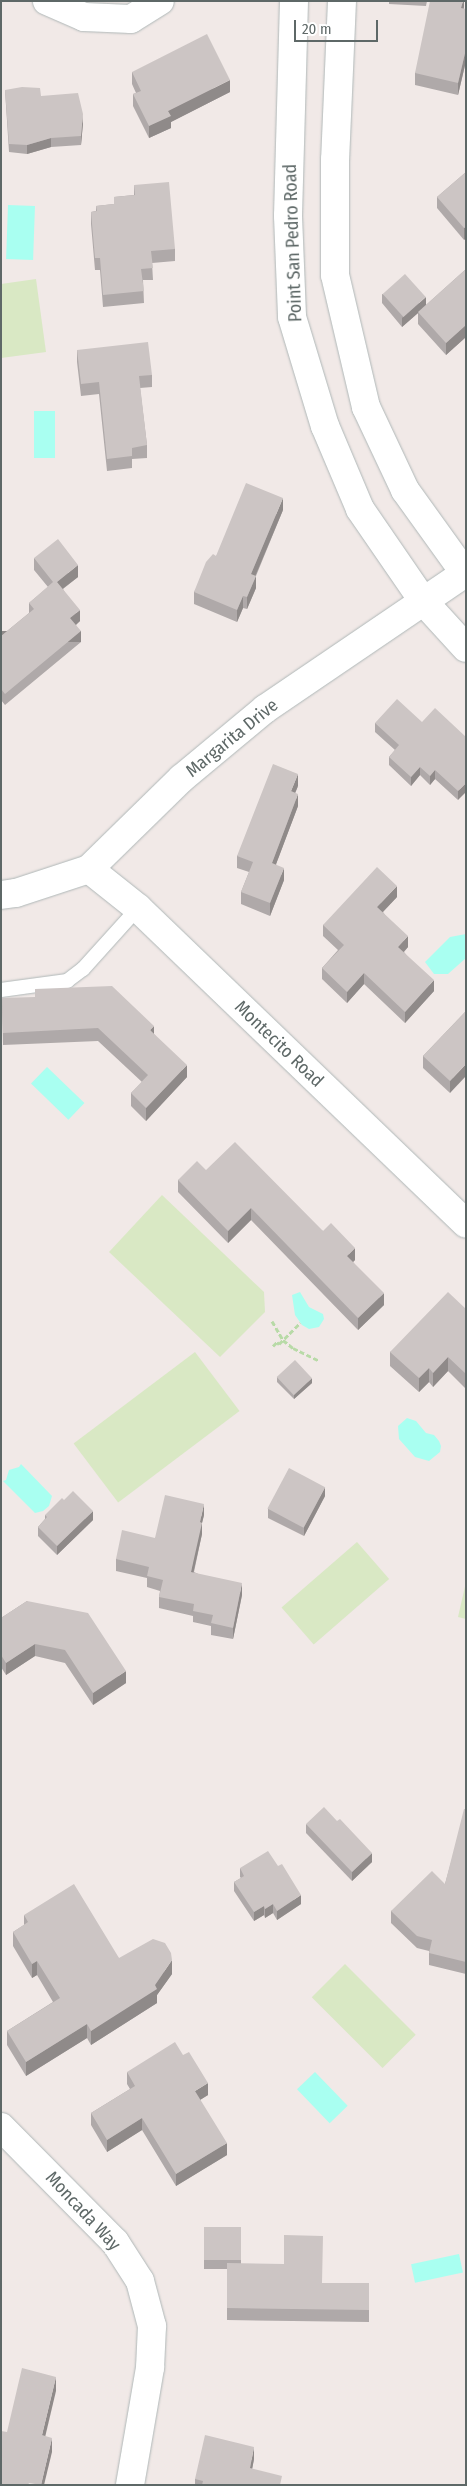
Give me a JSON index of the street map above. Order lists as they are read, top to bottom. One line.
{"streets":{"street":["Point San Pedro Road","Margarita Drive","Montecito Road","Moncada Way"]},"crossings":[["Point San Pedro Road","Margarita Drive"],["Margarita Drive","Montecito Road"]],"scale_bar":"20 m"}
